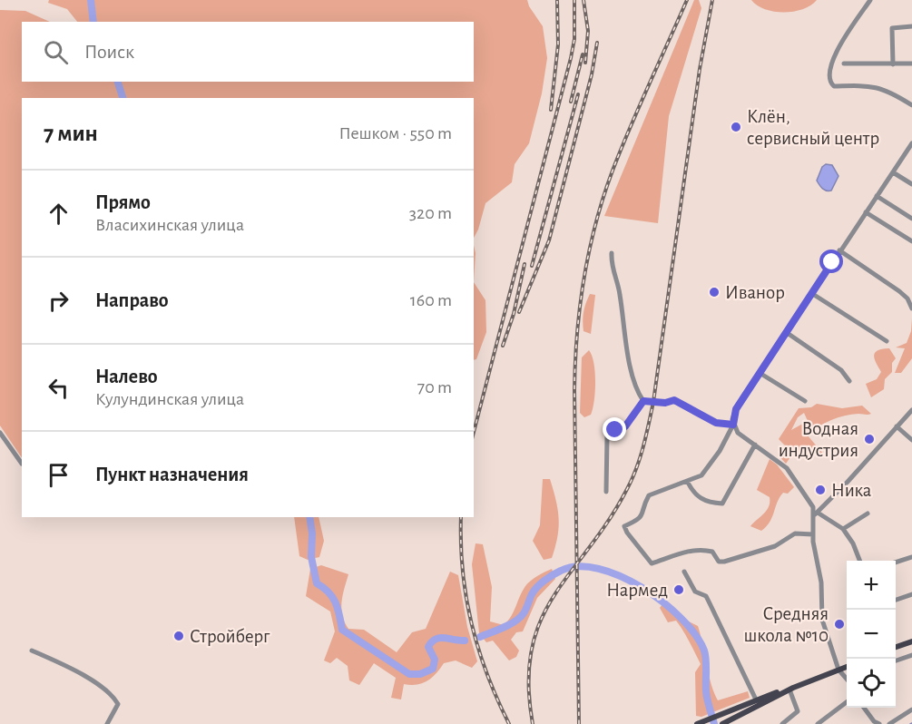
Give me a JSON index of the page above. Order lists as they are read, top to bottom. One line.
{"places":["Клён, сервисный центр","Иванор","Водная индустрия","Ника","Нармед","Средняя школа №10","Стройберг"],"page":{"search":"Поиск","heading":["7 мин","Пешком · 550 m"],"list":[["Прямо","Власихинская улица","320 m"],["Направо","160 m"],["Налево","Кулундинская улица","70 m"],"Пункт назначения"],"map_buttons":["+","−"]}}
